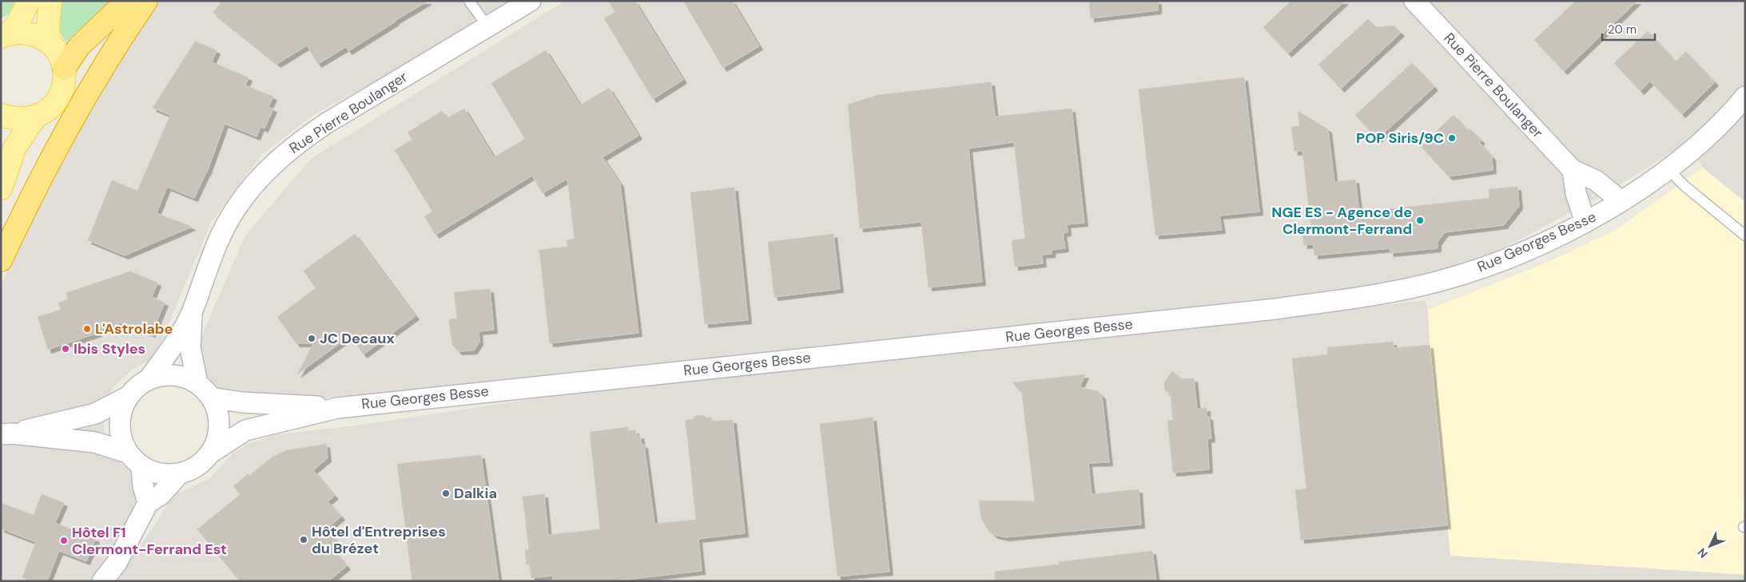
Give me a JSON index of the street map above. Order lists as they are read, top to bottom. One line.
{"streets":{"street":["Rue Pierre Boulanger","Rue Georges Besse"]},"crossings":[["Rue Pierre Boulanger","Rue Georges Besse"]],"places":["POP Siris/9C","NGE ES - Agence de Clermont-Ferrand","L'Astrolabe","JC Decaux","Ibis Styles","Dalkia","Hôtel d'Entreprises du Brézet","Hôtel F1 Clermont-Ferrand Est"],"scale_bar":"20 m","north":"bottom left"}
